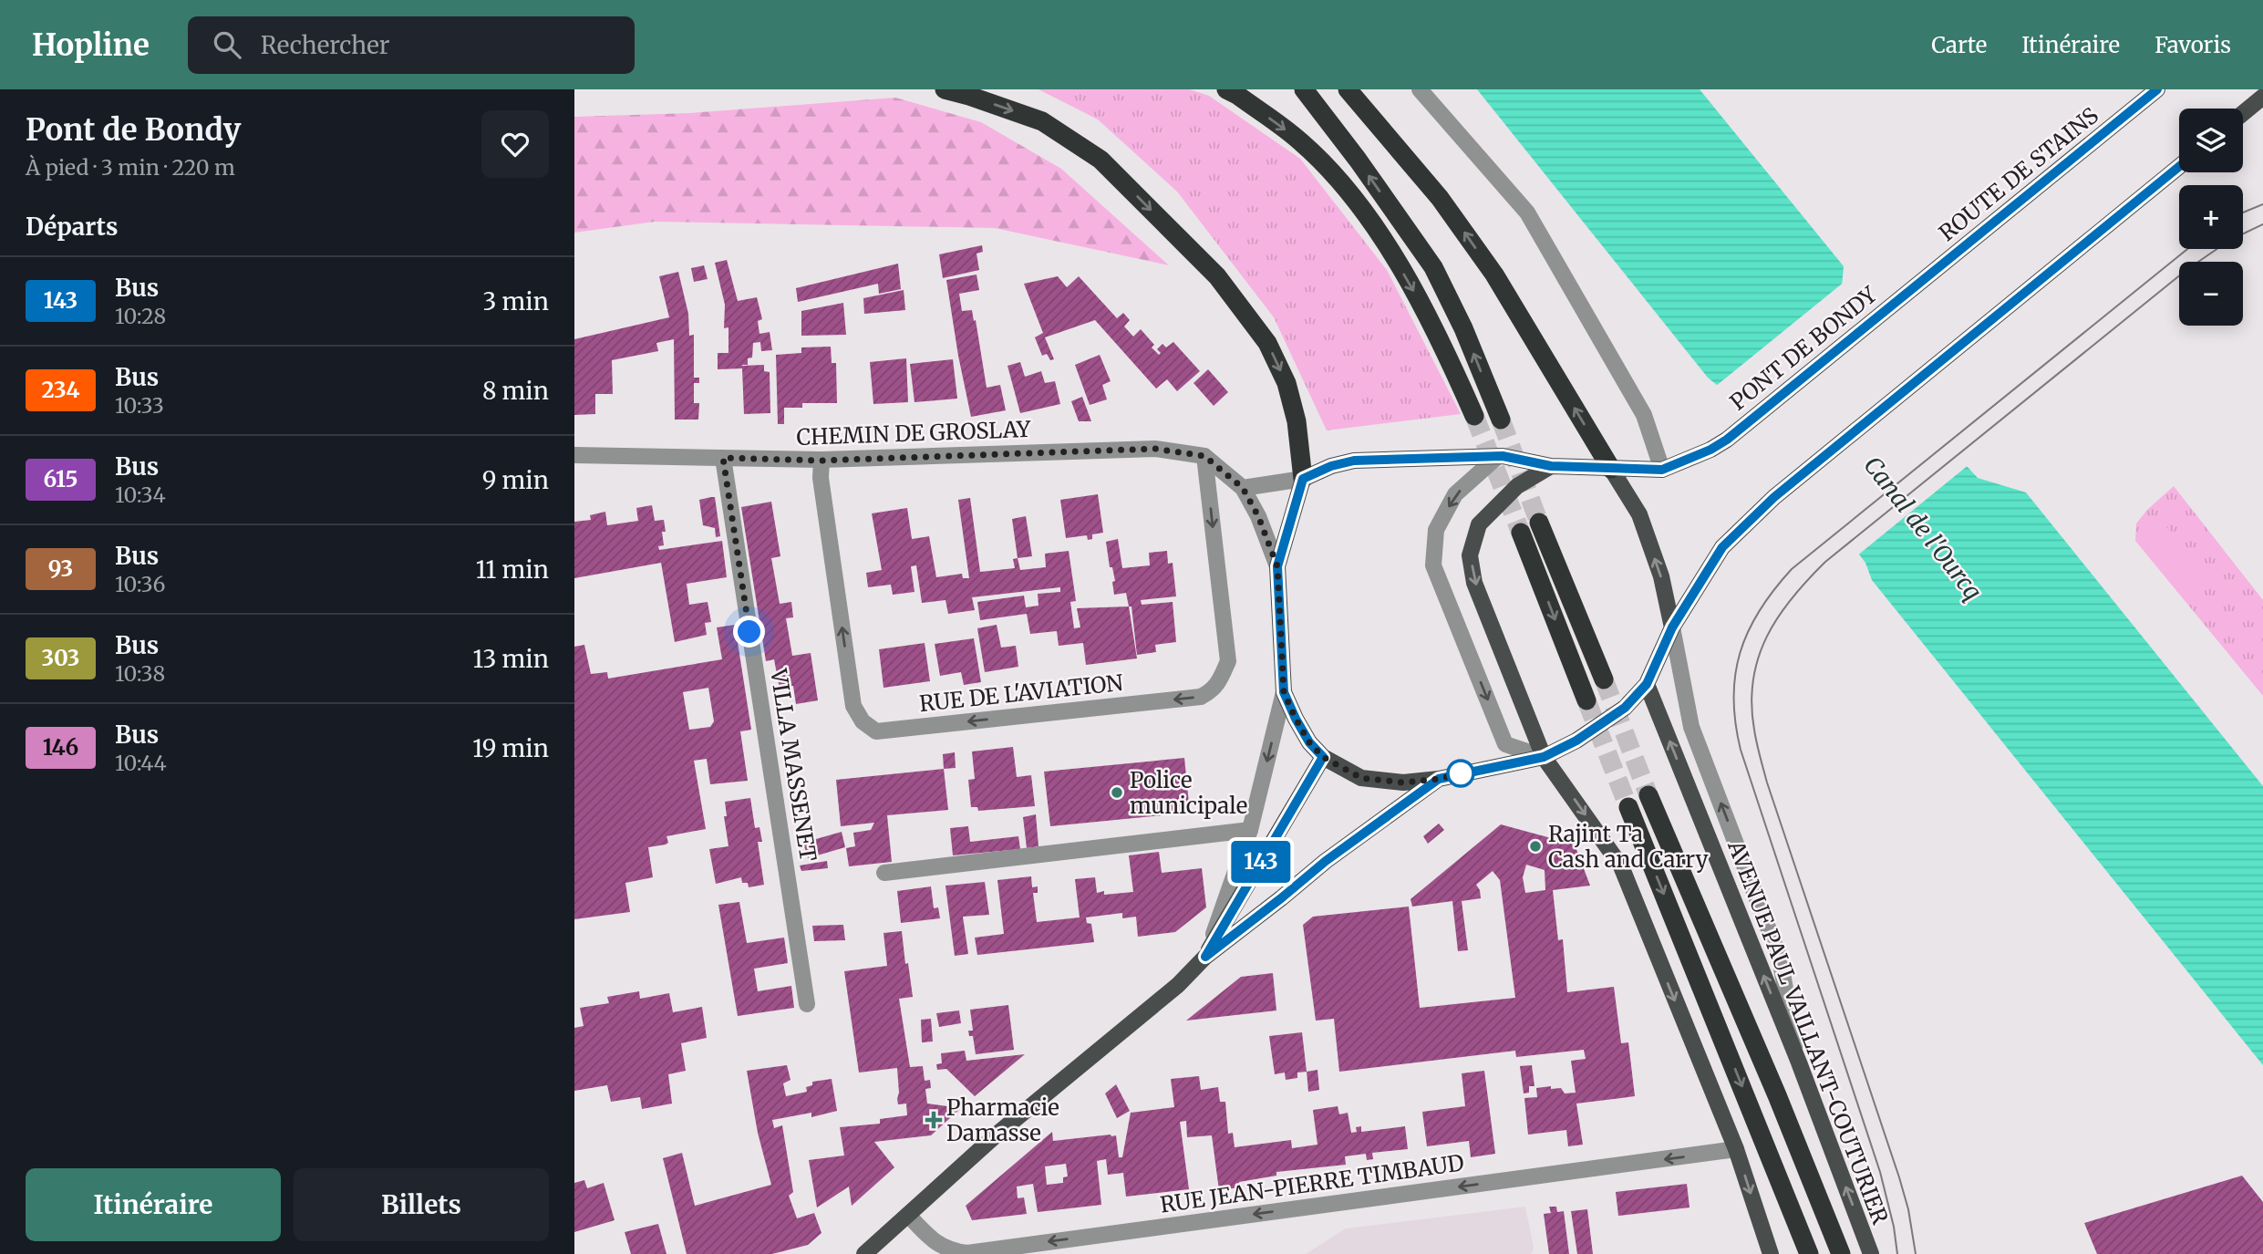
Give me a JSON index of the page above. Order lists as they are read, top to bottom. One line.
{"streets":{"main road":["ROUTE DE STAINS","PONT DE BONDY","AVENUE PAUL VAILLANT-COUTURIER"],"street":["CHEMIN DE GROSLAY","RUE DE L'AVIATION","VILLA MASSENET","RUE JEAN-PIERRE TIMBAUD"]},"crossings":[["ROUTE DE STAINS","PONT DE BONDY"],["CHEMIN DE GROSLAY","RUE DE L'AVIATION"],["CHEMIN DE GROSLAY","VILLA MASSENET"]],"one_way":["RUE JEAN-PIERRE TIMBAUD"],"water":["Canal de l'Ourcq"],"places":{"other":["Police municipale","Rajint Ta Cash and Carry"],"health":["Pharmacie Damasse"]},"lines":["bus line 143"],"page":{"header":"Hopline","search":"Rechercher","nav":["Carte","Itinéraire","Favoris"],"heading":[["Pont de Bondy","À pied · 3 min · 220 m"],"Départs"],"on_map":"143","map_buttons":["+","−"],"list":[{"mark":"143","name":"Bus","note":"10:28","value":"3 min"},{"mark":"234","name":"Bus","note":"10:33","value":"8 min"},{"mark":"615","name":"Bus","note":"10:34","value":"9 min"},{"mark":"93","name":"Bus","note":"10:36","value":"11 min"},{"mark":"303","name":"Bus","note":"10:38","value":"13 min"},{"mark":"146","name":"Bus","note":"10:44","value":"19 min"}],"buttons":["Itinéraire","Billets"]}}
